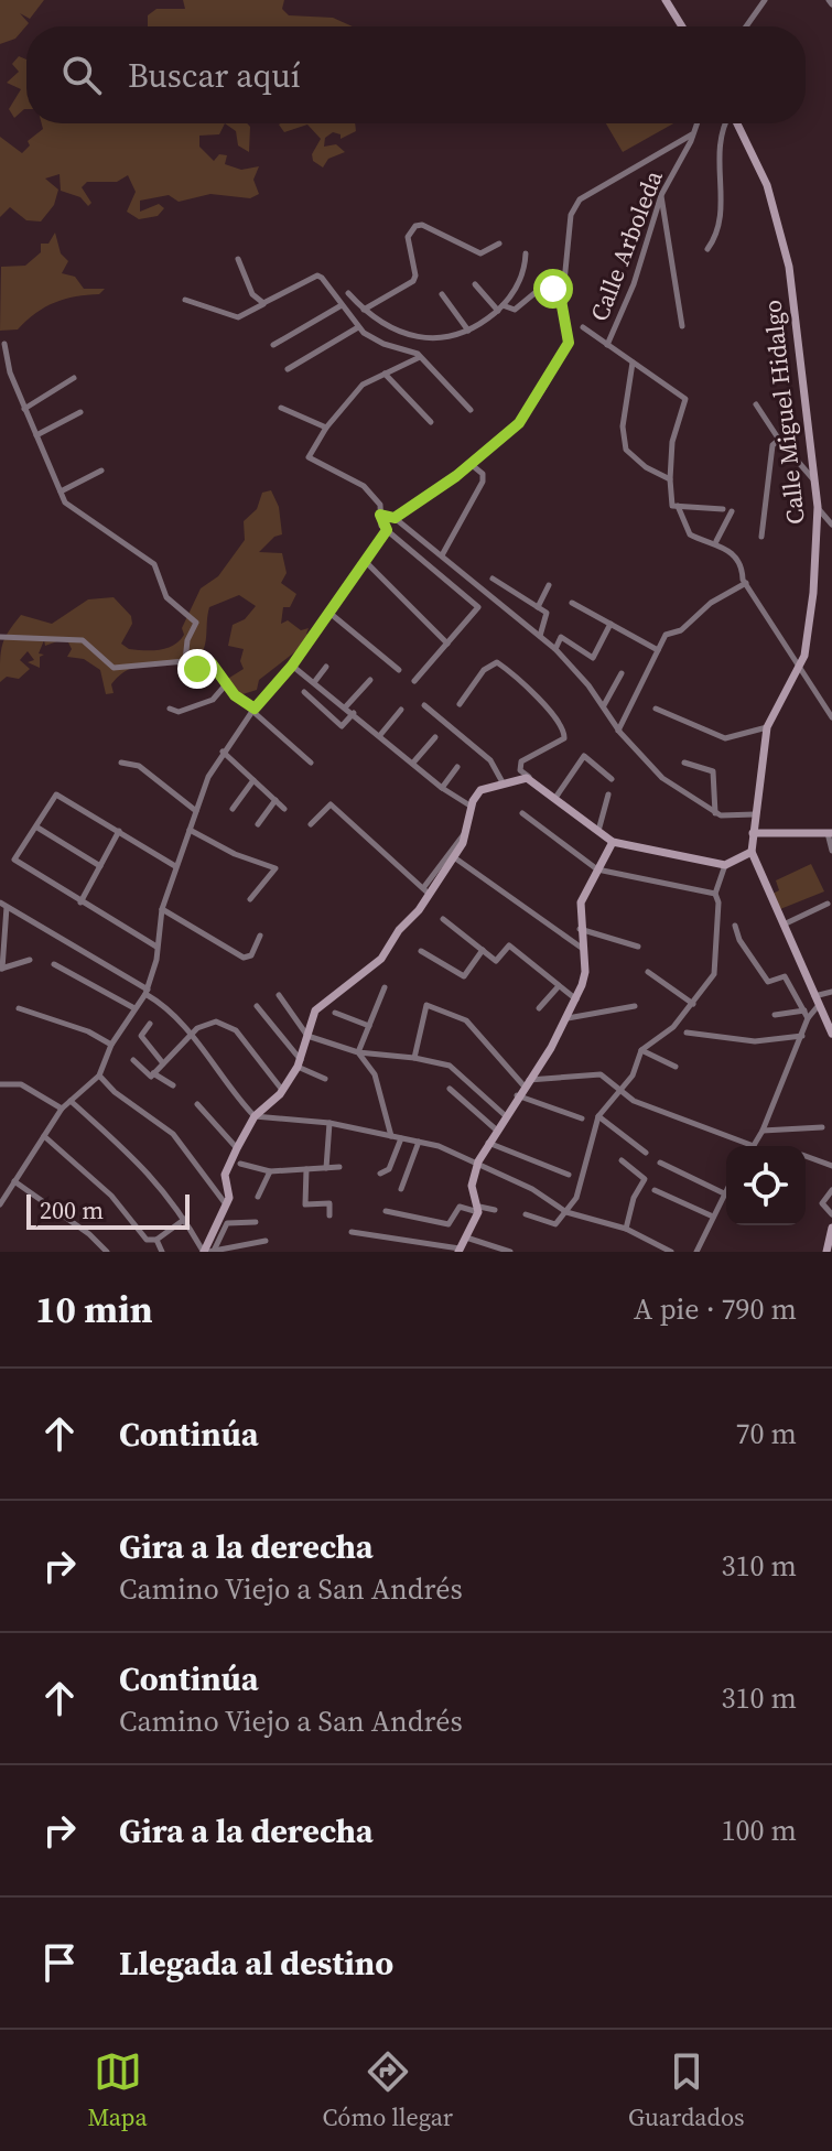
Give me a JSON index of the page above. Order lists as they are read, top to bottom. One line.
{"streets":{"street":["Calle Arboleda","Calle Miguel Hidalgo"]},"scale_bar":"200 m","page":{"search":"Buscar aquí","scale":"200 m","heading":["10 min","A pie · 790 m"],"list":[["Continúa","70 m"],["Gira a la derecha","Camino Viejo a San Andrés","310 m"],["Continúa","Camino Viejo a San Andrés","310 m"],["Gira a la derecha","100 m"],"Llegada al destino"],"nav":["Mapa","Cómo llegar","Guardados"]}}
